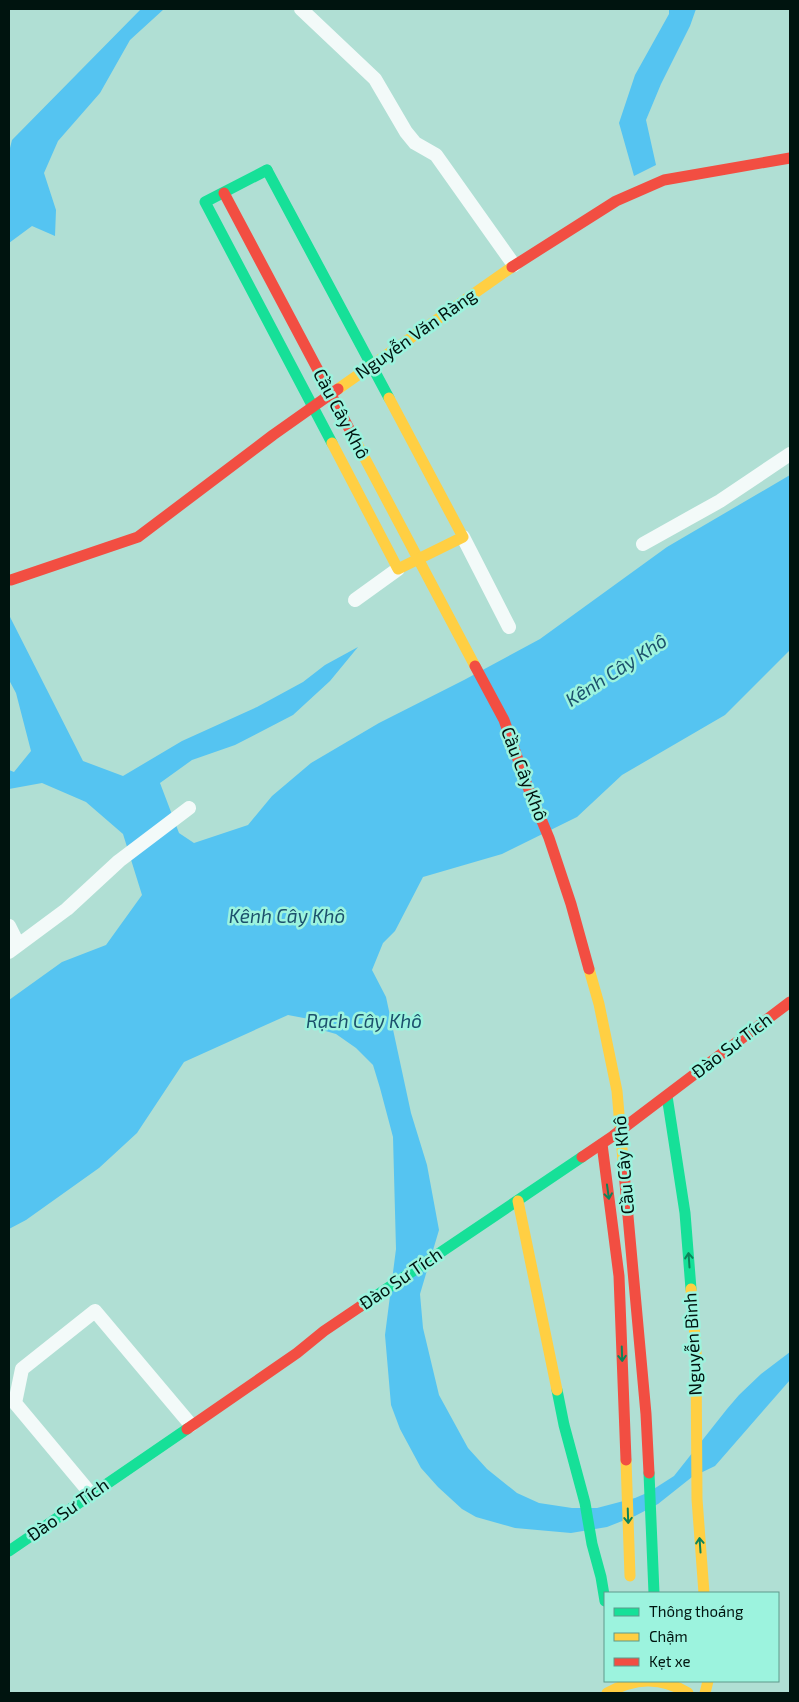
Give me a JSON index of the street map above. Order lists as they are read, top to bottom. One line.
{"streets":{"main road":["Nguyễn Văn Ràng","Cầu Cây Khô","Đào Sư Tích","Nguyễn Bình"]},"crossings":[["Đào Sư Tích","Nguyễn Bình"]],"water":["Kênh Cây Khô","Rạch Cây Khô"],"legend":["Thông thoáng","Chậm","Kẹt xe"]}
